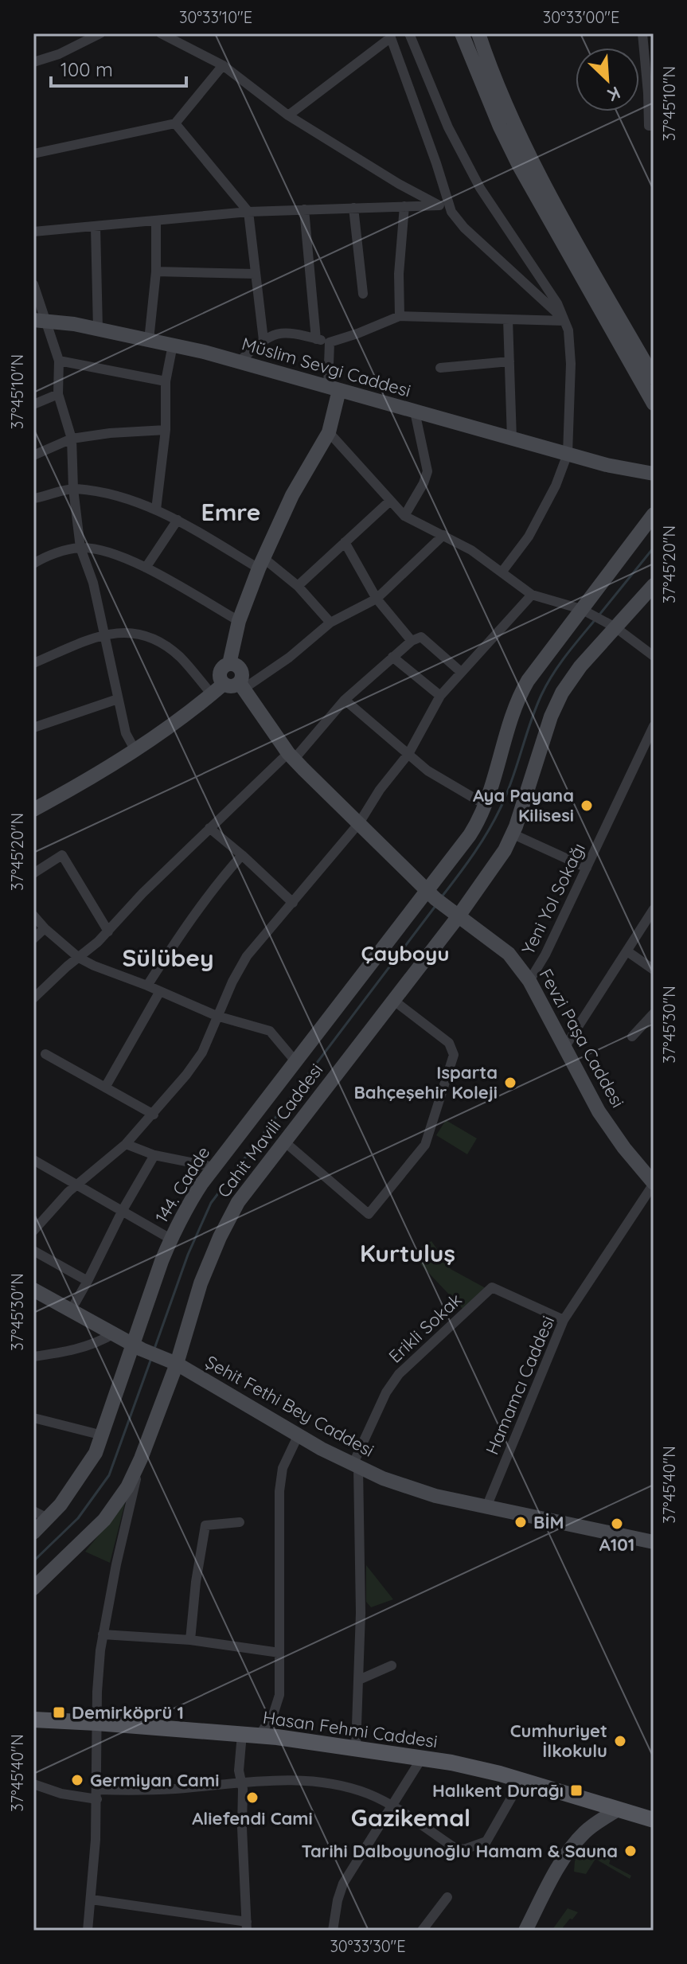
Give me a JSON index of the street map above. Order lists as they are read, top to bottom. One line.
{"streets":{"main road":["Hasan Fehmi Caddesi"],"street":["Müslim Sevgi Caddesi","Yeni Yol Sokağı","Fevzi Paşa Caddesi","Cahit Mavili Caddesi","144. Cadde","Erikli Sokak","Hamamcı Caddesi","Şehit Fethi Bey Caddesi"]},"crossings":[["Yeni Yol Sokağı","Fevzi Paşa Caddesi"],["Fevzi Paşa Caddesi","Cahit Mavili Caddesi"],["Fevzi Paşa Caddesi","144. Cadde"],["Fevzi Paşa Caddesi","Hamamcı Caddesi"],["Cahit Mavili Caddesi","Şehit Fethi Bey Caddesi"],["Cahit Mavili Caddesi","Hasan Fehmi Caddesi"],["144. Cadde","Şehit Fethi Bey Caddesi"],["Erikli Sokak","Hamamcı Caddesi"],["Erikli Sokak","Şehit Fethi Bey Caddesi"],["Hamamcı Caddesi","Şehit Fethi Bey Caddesi"]],"districts":["Emre","Çayboyu","Sülübey","Kurtuluş","Gazikemal"],"places":{"other":["Aya Payana Kilisesi","Isparta Bahçeşehir Koleji","BİM","A101","Cumhuriyet İlkokulu","Germiyan Cami","Aliefendi Cami","Tarihi Dalboyunoğlu Hamam & Sauna"],"transit":["Demirköprü 1","Halıkent Durağı"]},"scale_bar":"100 m","north":"bottom right","coordinates":["30°33'10\"E","30°33'00\"E","37°45'10\"N","37°45'20\"N","37°45'30\"N","37°45'40\"N","30°33'30\"E"]}
